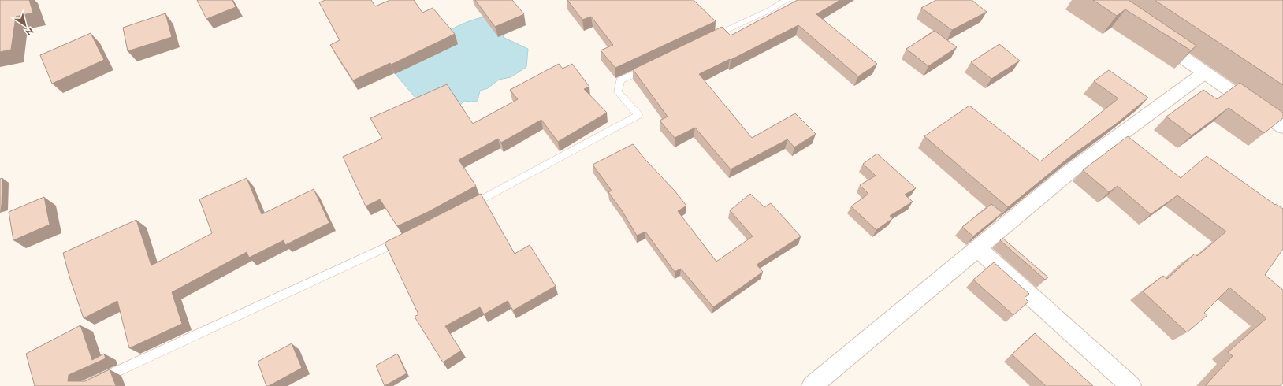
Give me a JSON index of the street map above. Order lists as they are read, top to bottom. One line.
{"north":"bottom right"}
